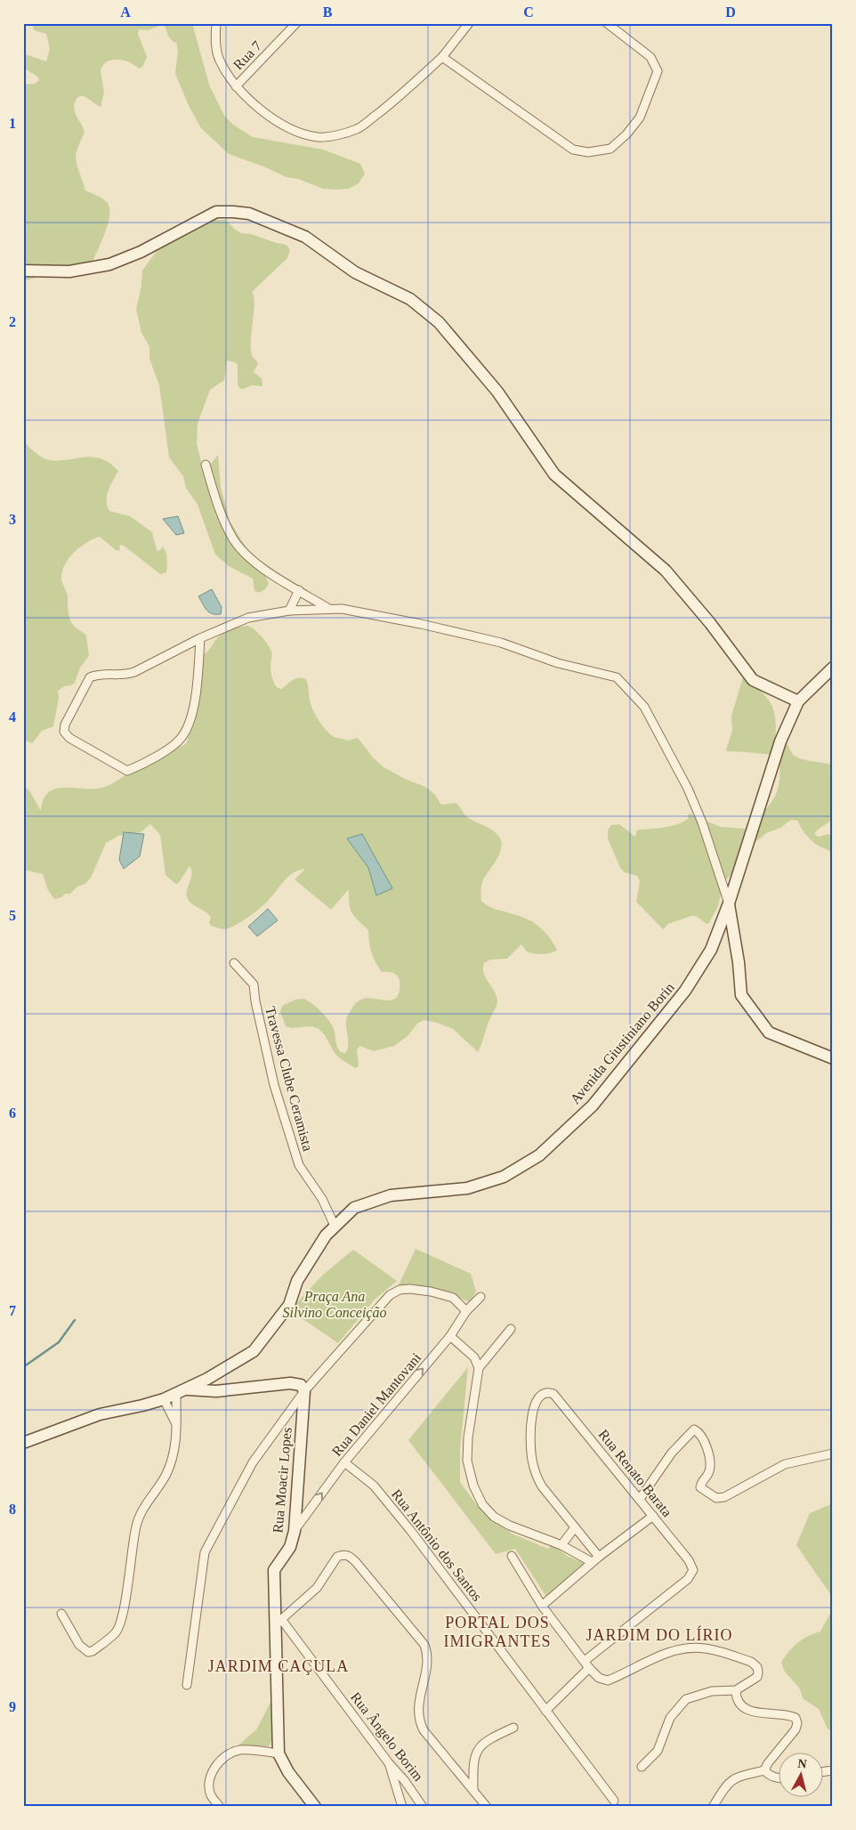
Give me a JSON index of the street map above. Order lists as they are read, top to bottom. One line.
{"streets":{"street":["Rua 7","Avenida Giustiniano Borin","Travessa Clube Ceramista","Rua Daniel Mantovani","Rua Renato Barata","Rua Moacir Lopes","Rua Antônio dos Santos","Rua Ângelo Borim"]},"crossings":[["Avenida Giustiniano Borin","Travessa Clube Ceramista"],["Rua Daniel Mantovani","Rua Moacir Lopes"],["Rua Daniel Mantovani","Rua Antônio dos Santos"],["Rua Moacir Lopes","Rua Ângelo Borim"]],"one_way":["Rua Daniel Mantovani"],"districts":["PORTAL DOS IMIGRANTES","JARDIM DO LÍRIO","JARDIM CAÇULA"],"parks":["Praça Ana Silvino Conceição"],"north":"top","grid":{"columns":["A","B","C","D"],"rows":["1","2","3","4","5","6","7","8","9"]}}
